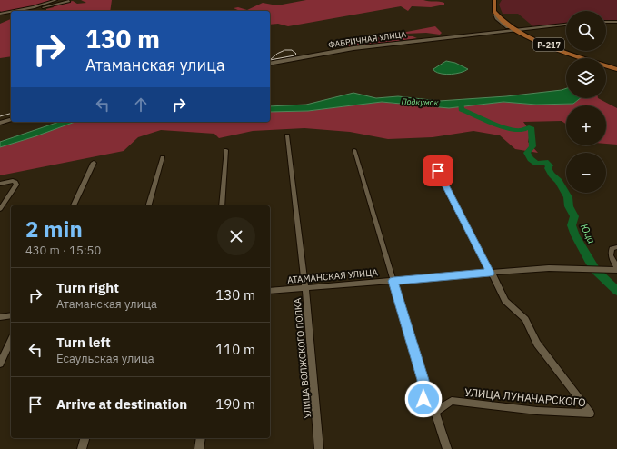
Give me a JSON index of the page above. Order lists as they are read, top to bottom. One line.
{"streets":{"main road":["ФАБРИЧНАЯ УЛИЦА","Р-217"],"street":["АТАМАНСКАЯ УЛИЦА","УЛИЦА ВОЛЖСКОГО ПОЛКА","УЛИЦА ЛУНАЧАРСКОГО"]},"crossings":[["ФАБРИЧНАЯ УЛИЦА","Р-217"],["АТАМАНСКАЯ УЛИЦА","УЛИЦА ВОЛЖСКОГО ПОЛКА"],["АТАМАНСКАЯ УЛИЦА","УЛИЦА ЛУНАЧАРСКОГО"]],"water":["Подкумок","Юца"],"page":{"map_buttons":["+","−"],"turn":["130 m","Атаманская улица"],"heading":["2 min","430 m · 15:50"],"list":[{"name":"Turn right","note":"Атаманская улица","value":"130 m"},{"name":"Turn left","note":"Есаульская улица","value":"110 m"},{"name":"Arrive at destination","value":"190 m"}]}}
